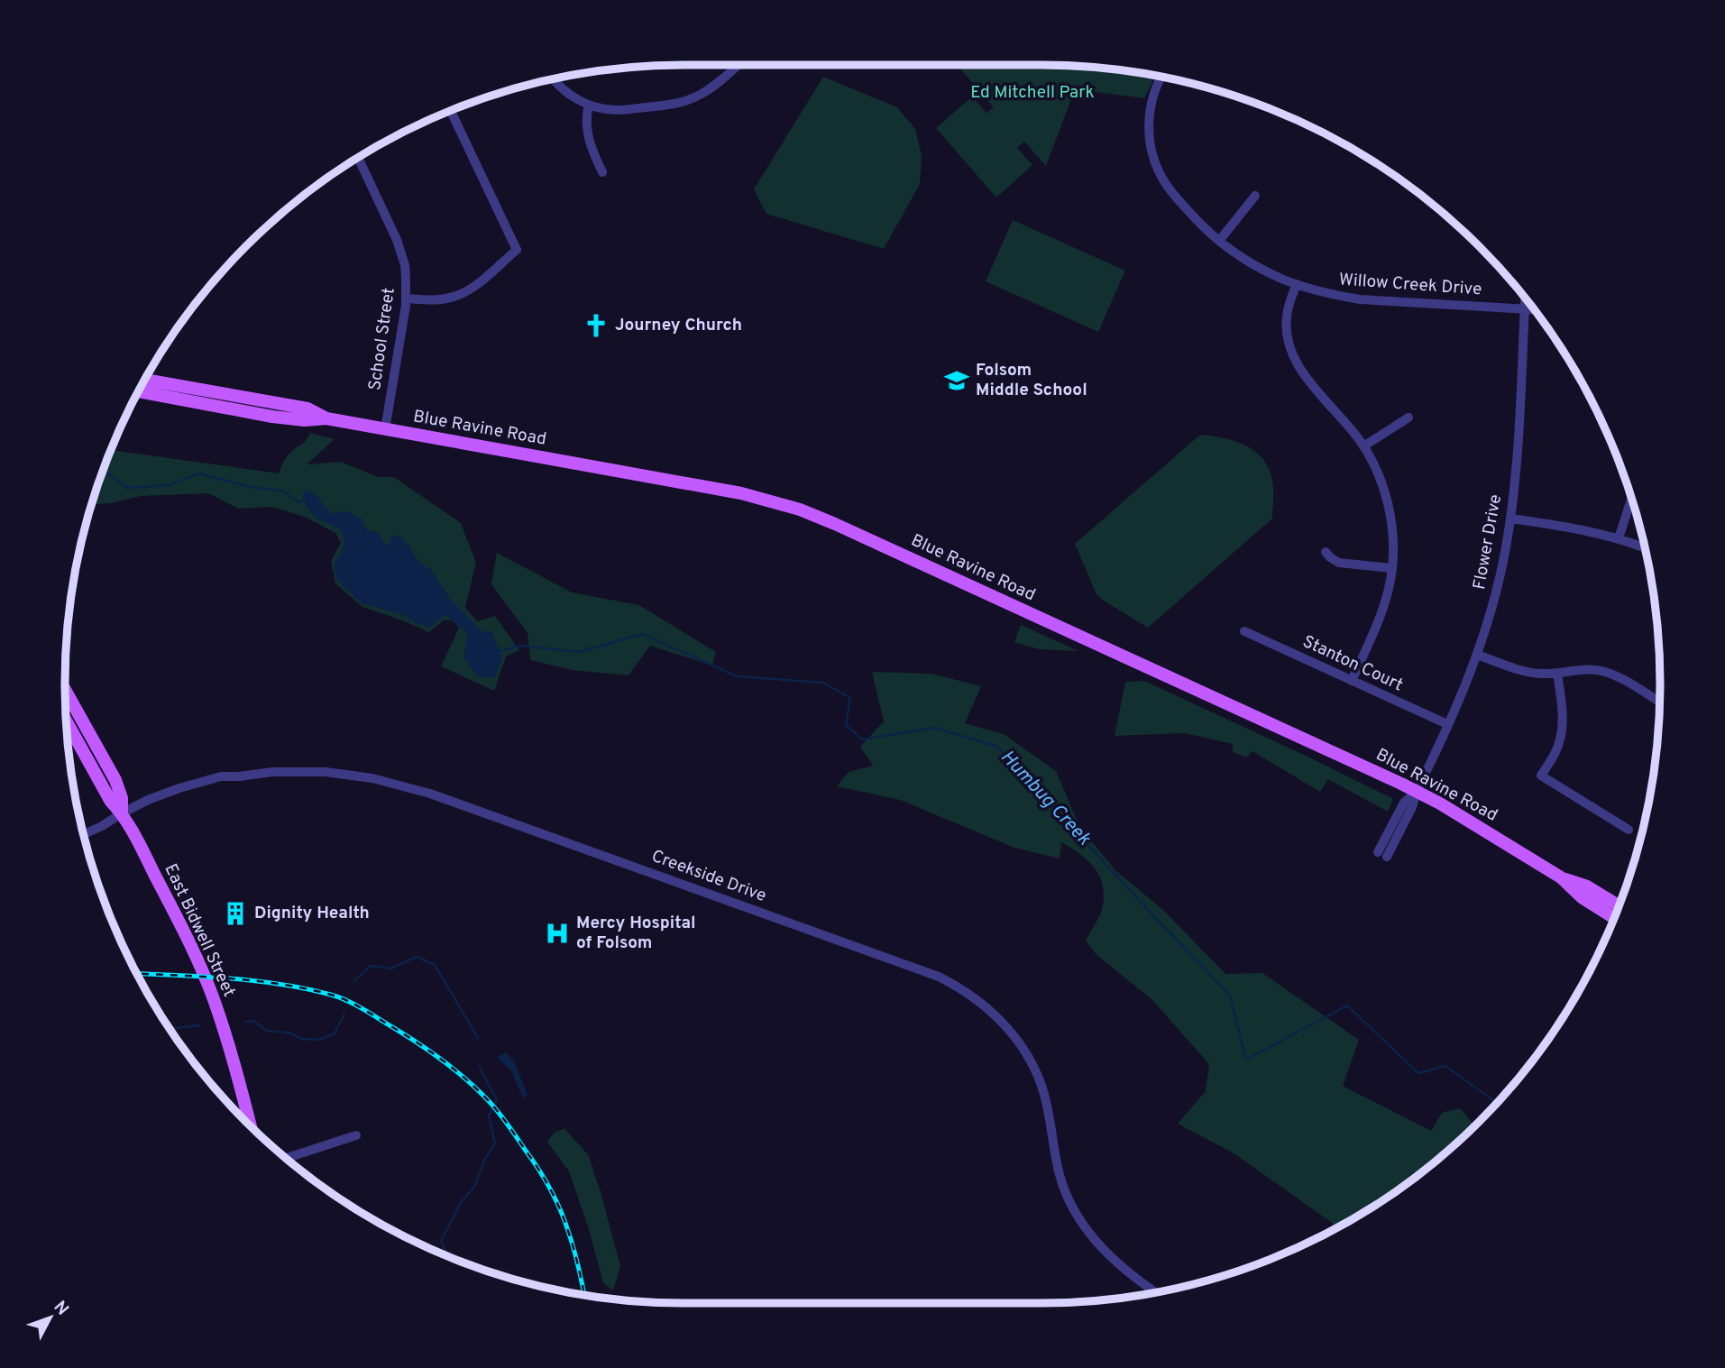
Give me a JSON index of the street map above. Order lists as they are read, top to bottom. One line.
{"streets":{"main road":["Blue Ravine Road","East Bidwell Street"],"street":["Willow Creek Drive","School Street","Flower Drive","Stanton Court","Creekside Drive"]},"crossings":[["Willow Creek Drive","Flower Drive"],["School Street","Blue Ravine Road"],["Blue Ravine Road","Flower Drive"],["Flower Drive","Stanton Court"],["Creekside Drive","East Bidwell Street"]],"water":["Humbug Creek"],"parks":["Ed Mitchell Park"],"places":{"church":["Journey Church"],"school or university":["Folsom Middle School"],"building":["Dignity Health"],"hospital":["Mercy Hospital of Folsom"]},"north":"top right"}
